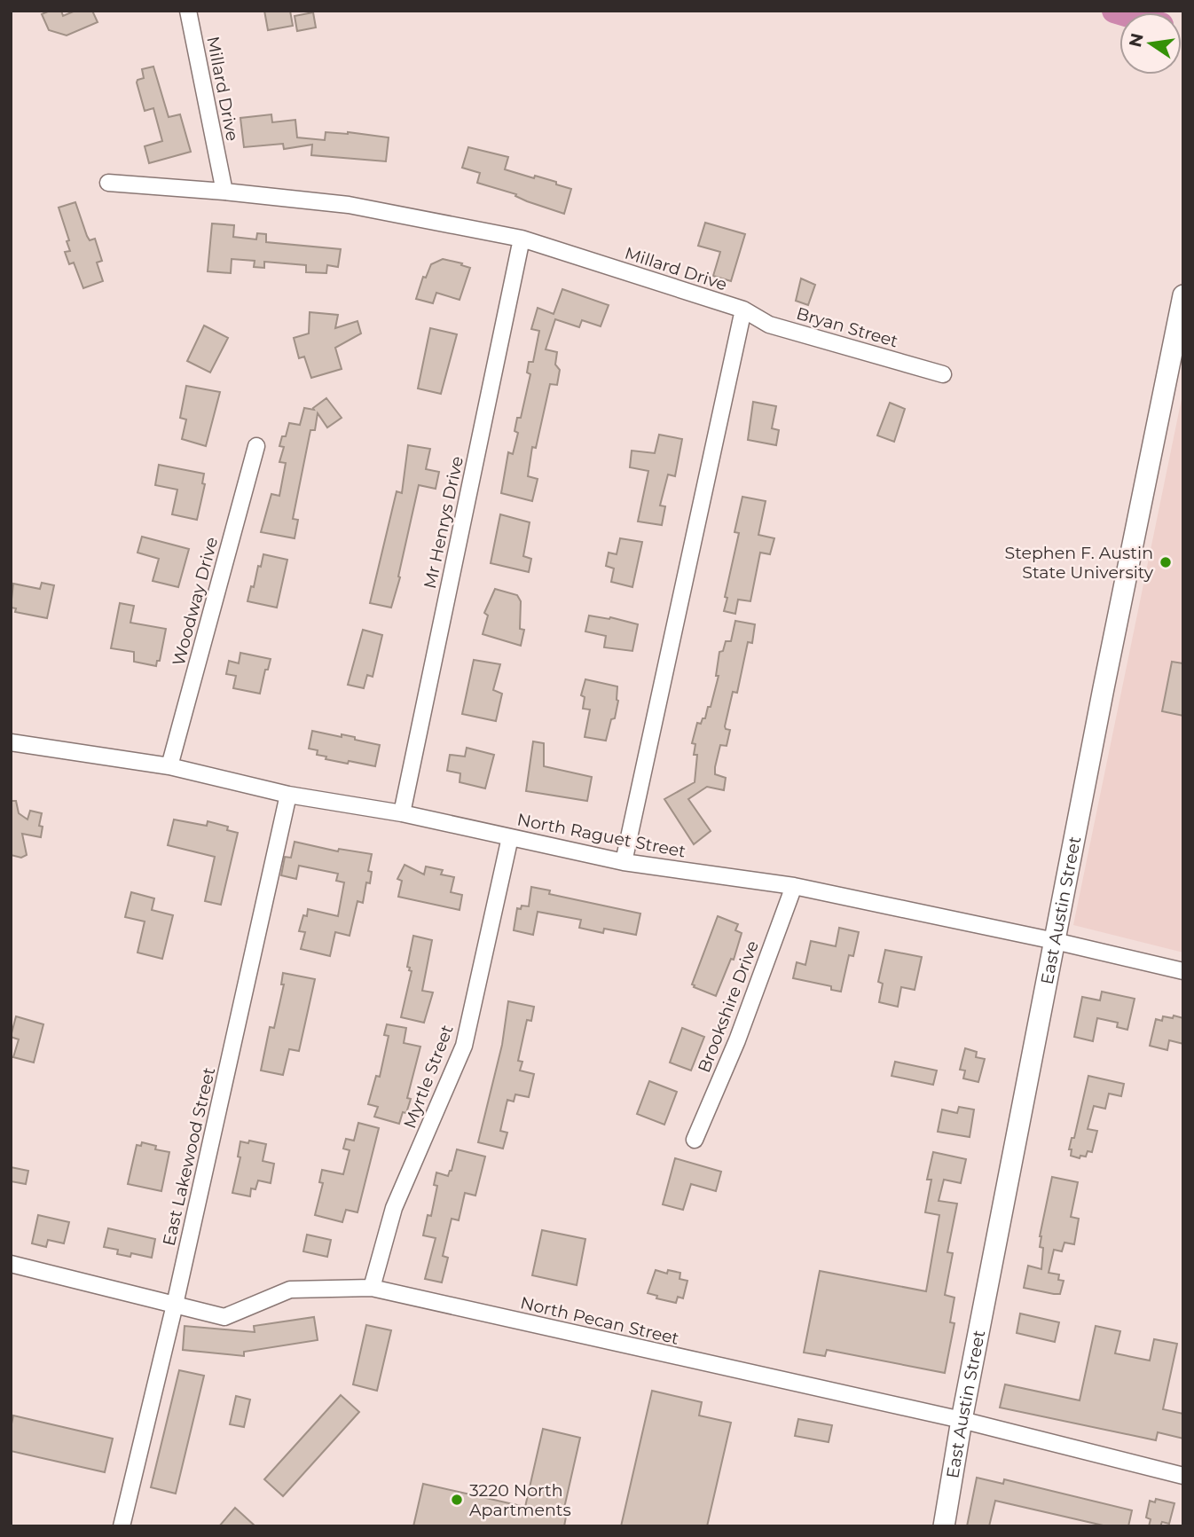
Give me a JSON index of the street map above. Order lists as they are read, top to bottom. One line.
{"streets":{"main road":["East Austin Street"],"street":["Millard Drive","Bryan Street","Mr Henrys Drive","Woodway Drive","North Raguet Street","Brookshire Drive","Myrtle Street","East Lakewood Street","North Pecan Street"]},"crossings":[["Millard Drive","Bryan Street"],["Millard Drive","Mr Henrys Drive"],["Millard Drive","North Raguet Street"],["Mr Henrys Drive","North Raguet Street"],["Woodway Drive","North Raguet Street"],["North Raguet Street","East Austin Street"],["North Raguet Street","Brookshire Drive"],["North Raguet Street","Myrtle Street"],["North Raguet Street","East Lakewood Street"],["East Austin Street","North Pecan Street"],["Myrtle Street","North Pecan Street"],["East Lakewood Street","North Pecan Street"]],"places":["Stephen F. Austin State University","3220 North Apartments"],"north":"left"}
